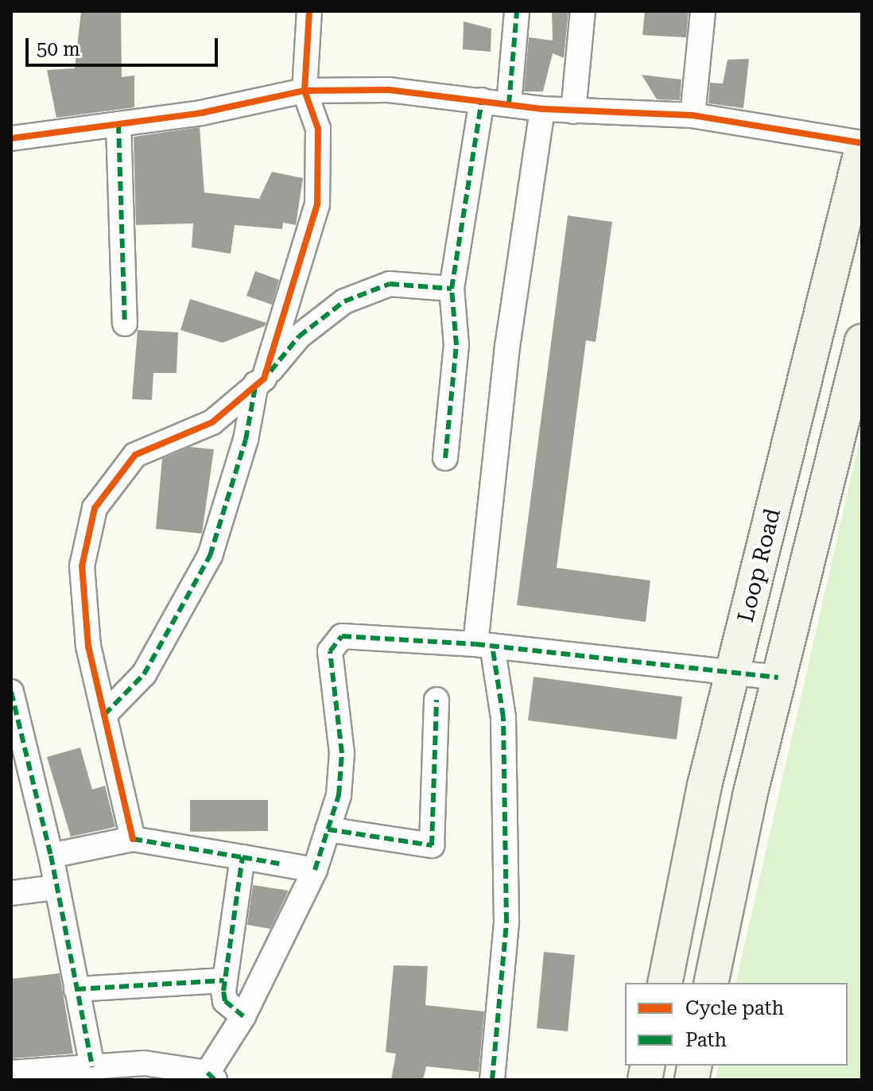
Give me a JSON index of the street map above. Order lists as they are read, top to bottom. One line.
{"streets":{"main road":["Loop Road"]},"legend":["Cycle path","Path"],"scale_bar":"50 m"}
